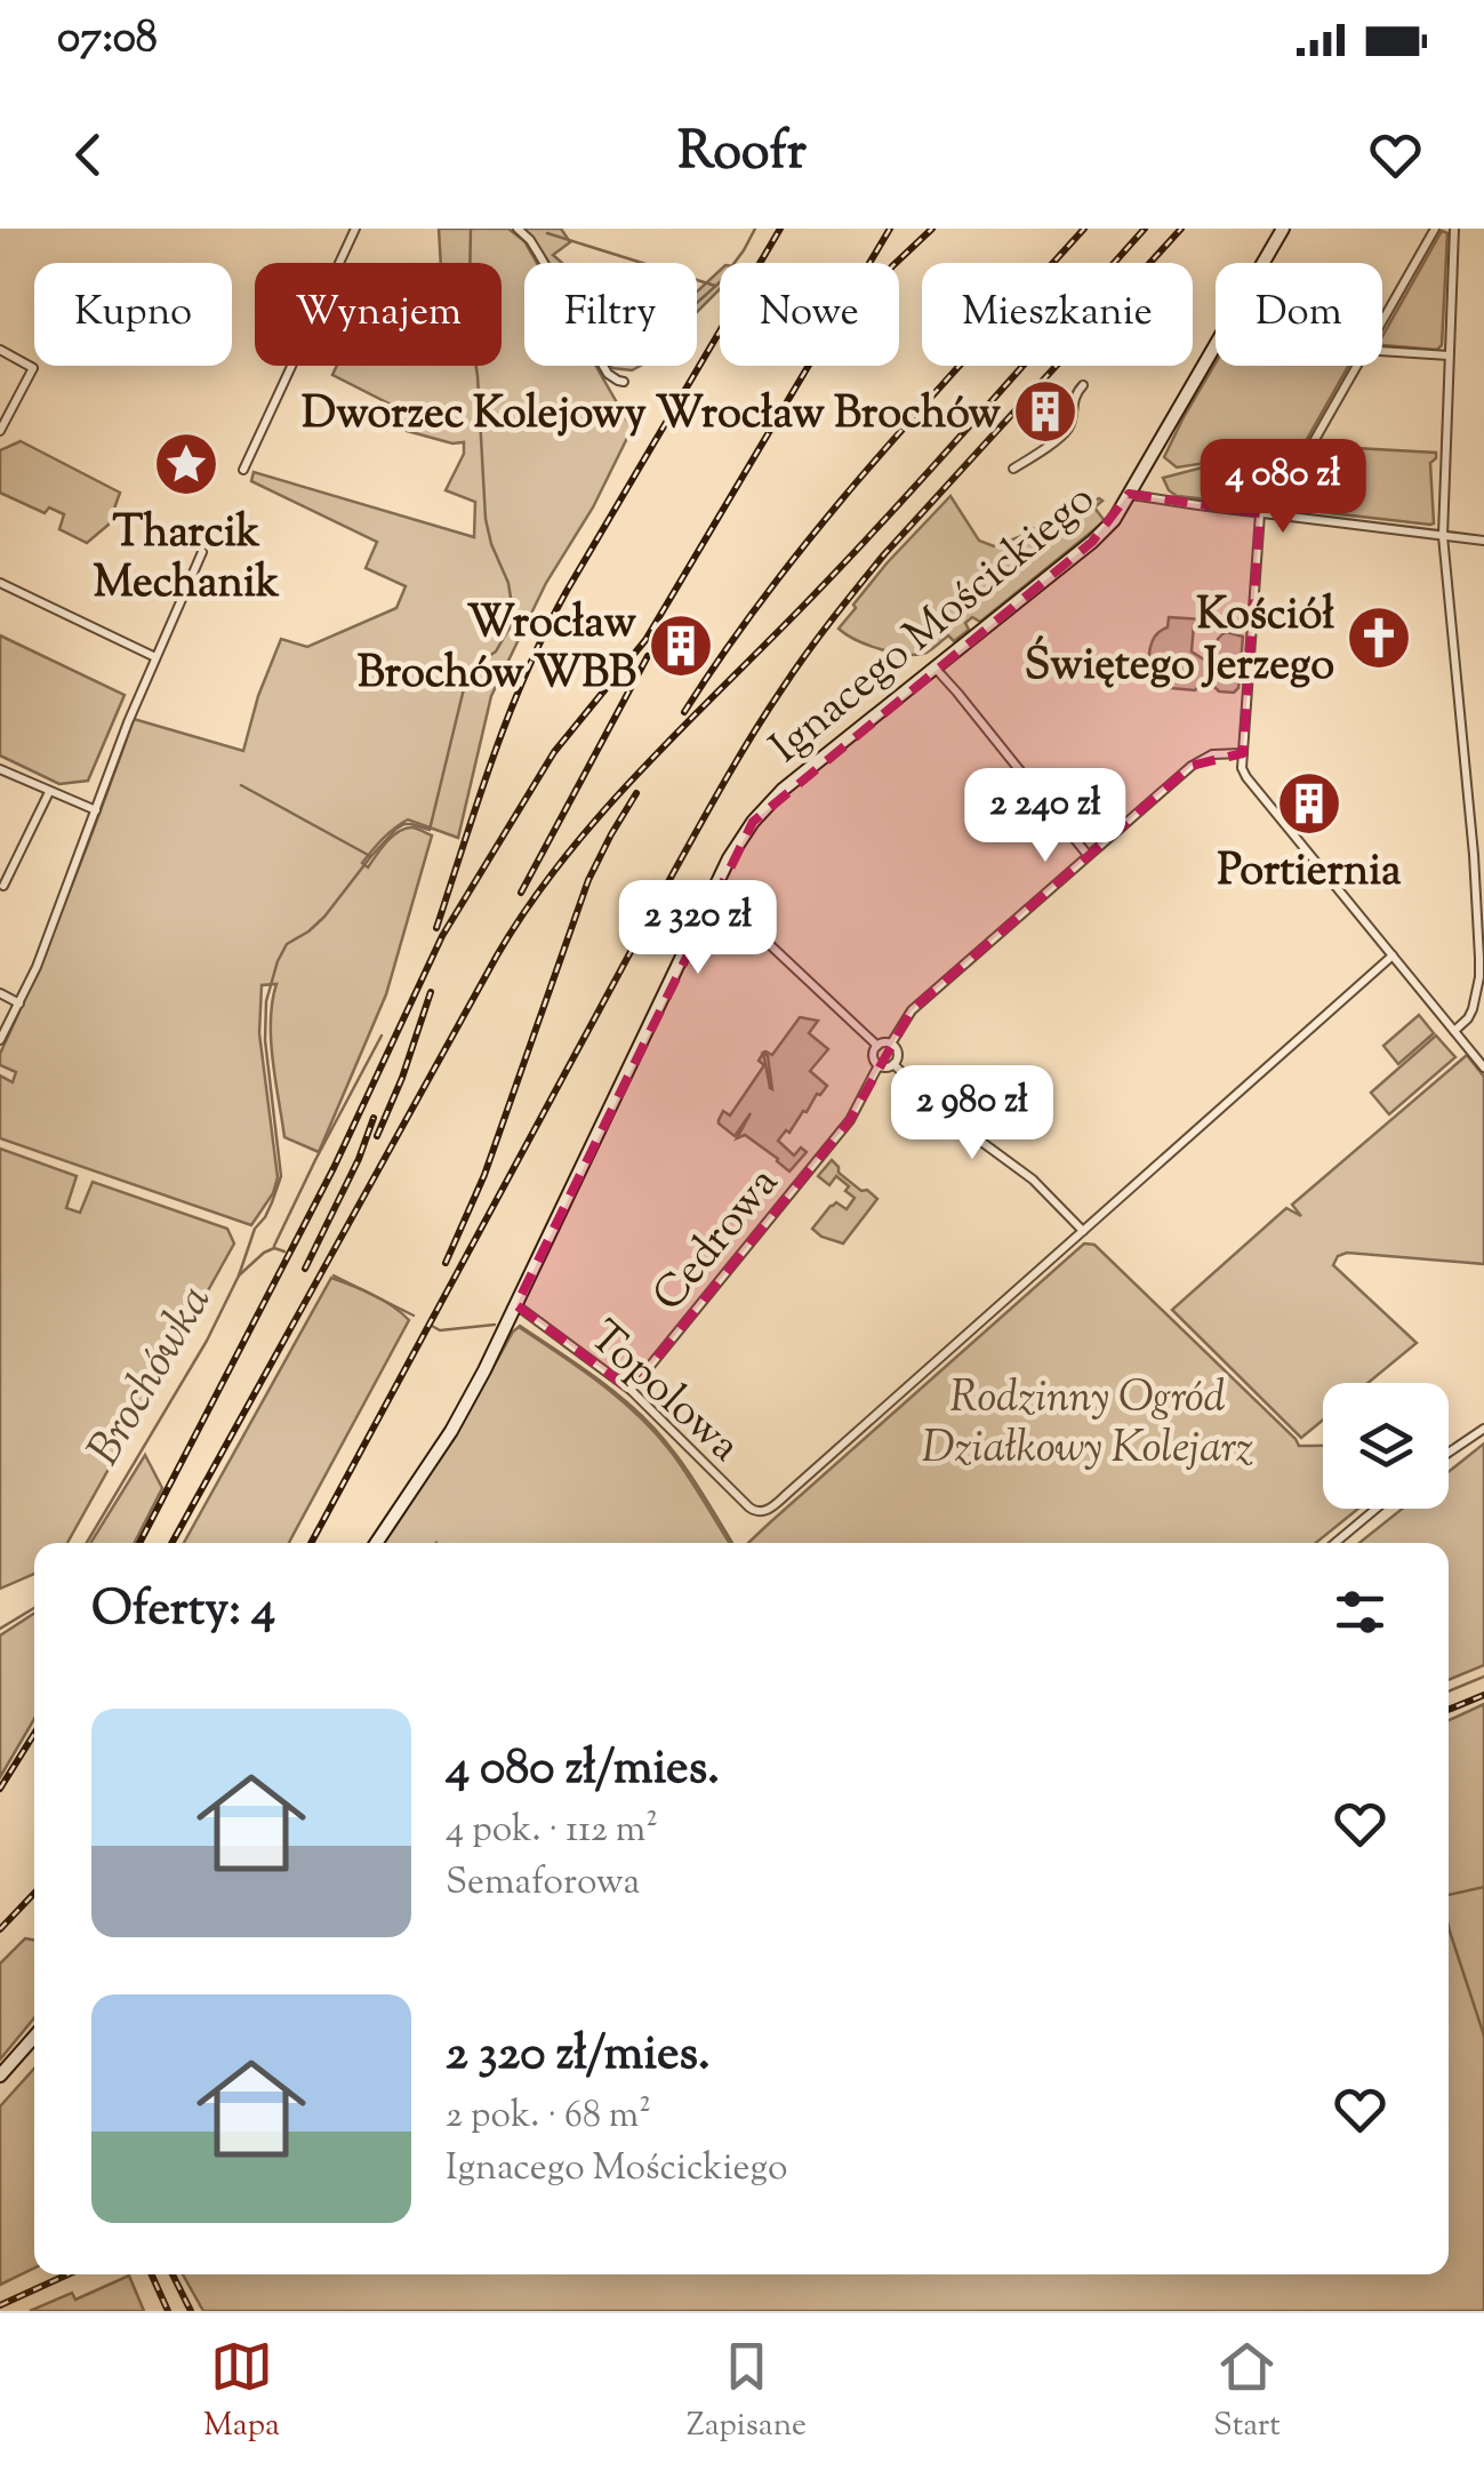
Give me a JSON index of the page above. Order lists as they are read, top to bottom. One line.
{"streets":{"street":["Ignacego Mościckiego","Cedrowa","Topolowa"]},"crossings":[["Ignacego Mościckiego","Topolowa"],["Cedrowa","Topolowa"]],"water":["Brochówka"],"parks":["Rodzinny Ogród Działkowy Kolejarz"],"places":{"building":["Dworzec Kolejowy Wrocław Brochów","Wrocław Brochów WBB","Portiernia"],"place":["Tharcik Mechanik"],"church":["Kościół Świętego Jerzego"]},"page":{"status":"07:08","header":"Roofr","chip":["Kupno","Wynajem","Filtry","Nowe","Mieszkanie","Dom"],"price":["4 080 zł","2 240 zł","2 320 zł","2 980 zł"],"heading":"Oferty: 4","list":[{"name":"4 080 zł/mies.","note":"4 pok. · 112 m² · Semaforowa"},{"name":"2 320 zł/mies.","note":"2 pok. · 68 m² · Ignacego Mościckiego"}],"tabs":["Mapa","Zapisane","Start"]}}
